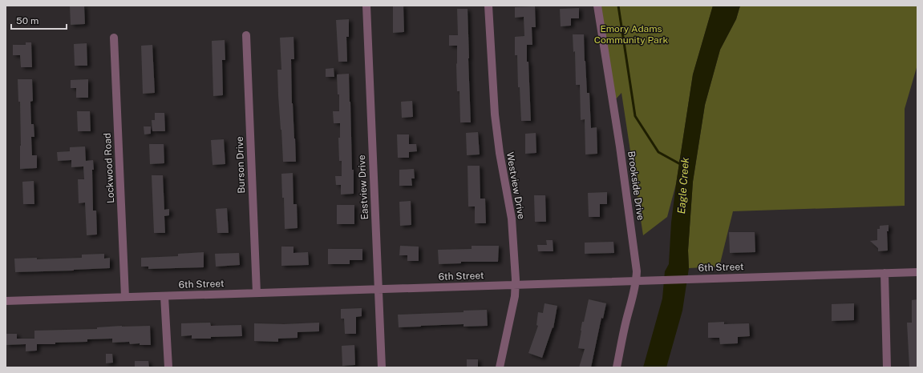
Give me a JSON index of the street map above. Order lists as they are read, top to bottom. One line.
{"streets":{"street":["Burson Drive","Lockwood Road","Westview Drive","Brookside Drive","Eastview Drive","6th Street"]},"crossings":[["Burson Drive","6th Street"],["Lockwood Road","6th Street"],["Westview Drive","6th Street"],["Brookside Drive","6th Street"],["Eastview Drive","6th Street"]],"water":["Eagle Creek"],"parks":["Emory Adams Community Park"],"scale_bar":"50 m"}
